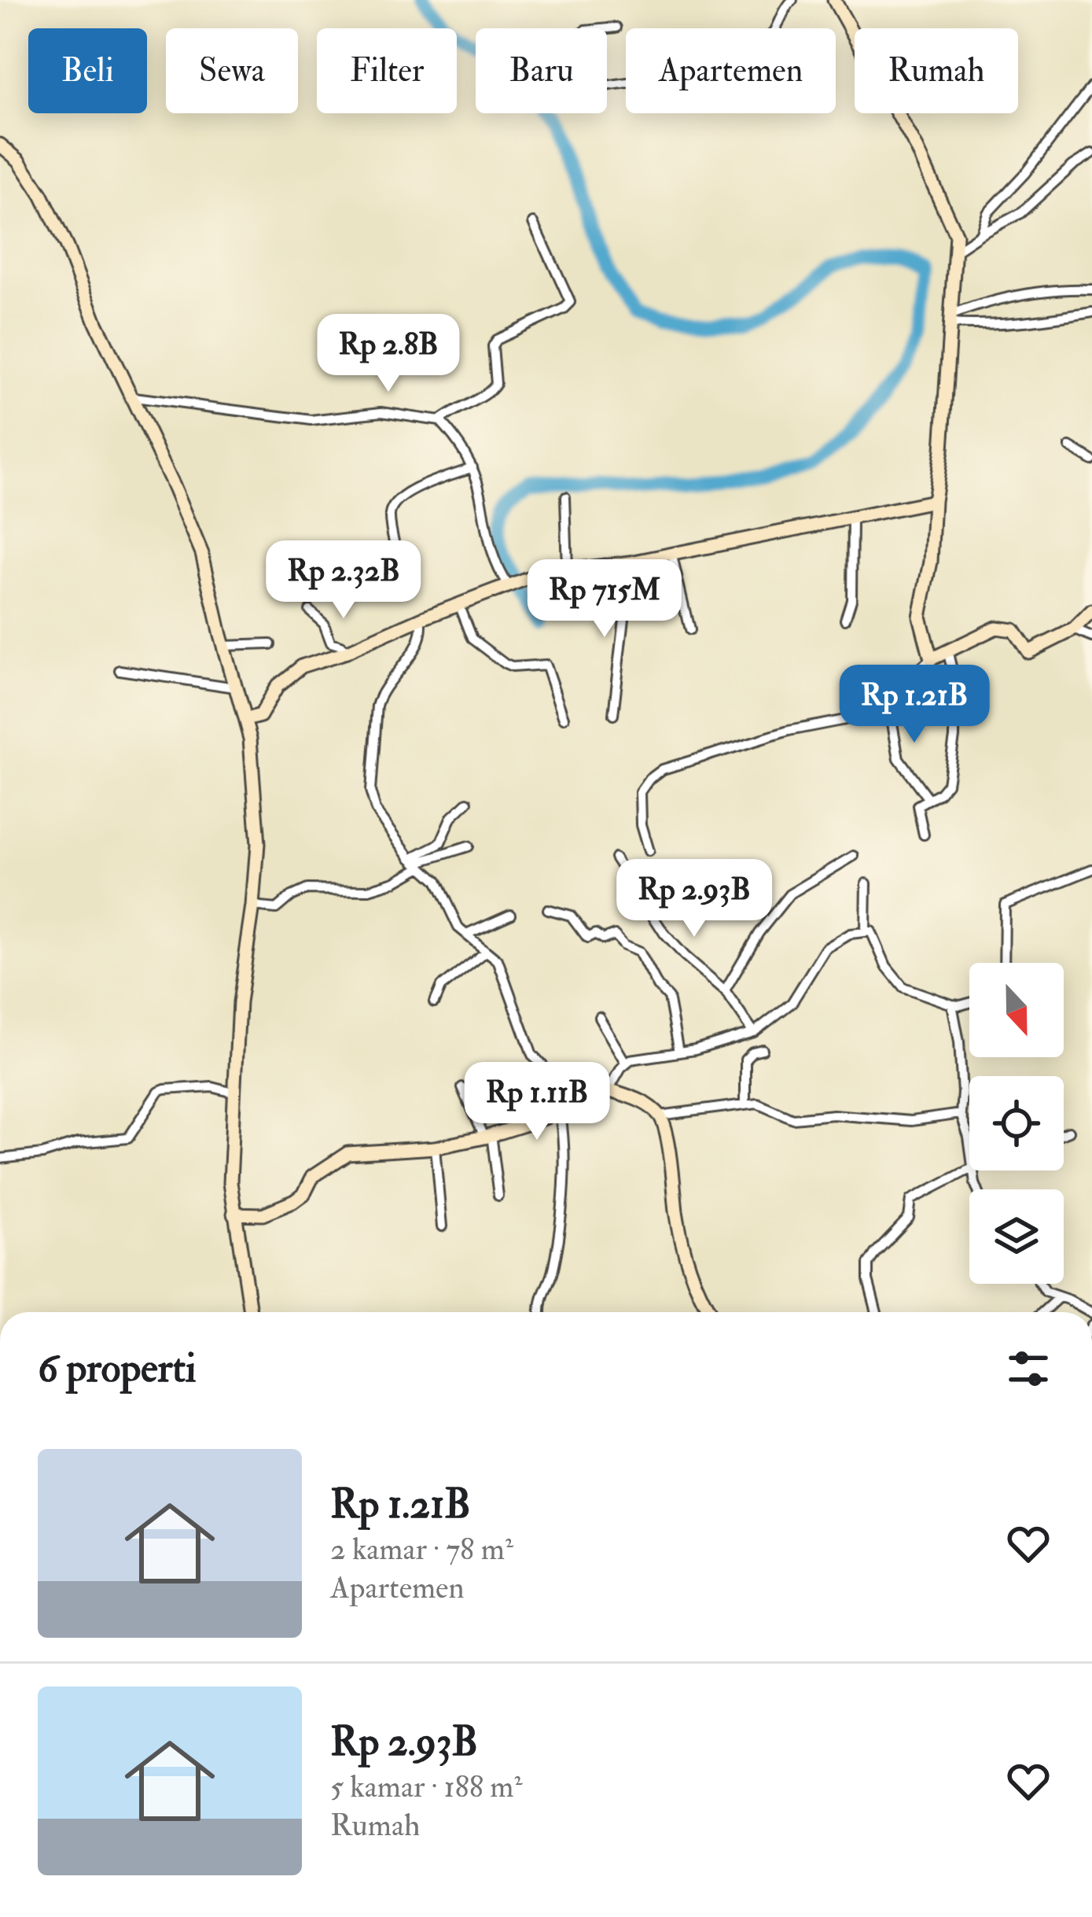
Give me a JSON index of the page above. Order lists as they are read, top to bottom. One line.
{"north":"bottom","page":{"chip":["Beli","Sewa","Filter","Baru","Apartemen","Rumah"],"price":["Rp 2.8B","Rp 2.32B","Rp 715M","Rp 1.21B","Rp 2.93B","Rp 1.11B"],"heading":"6 properti","list":[{"name":"Rp 1.21B","note":"2 kamar · 78 m² · Apartemen"},{"name":"Rp 2.93B","note":"5 kamar · 188 m² · Rumah"}]}}
